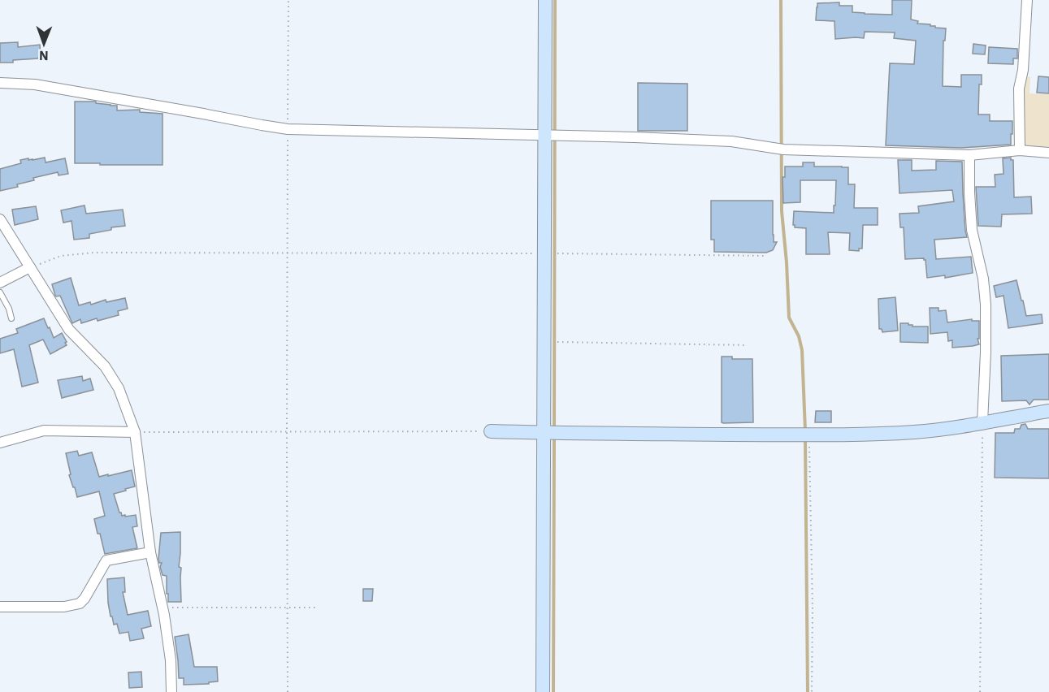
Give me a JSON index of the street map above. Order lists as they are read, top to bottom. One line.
{"north":"bottom"}
